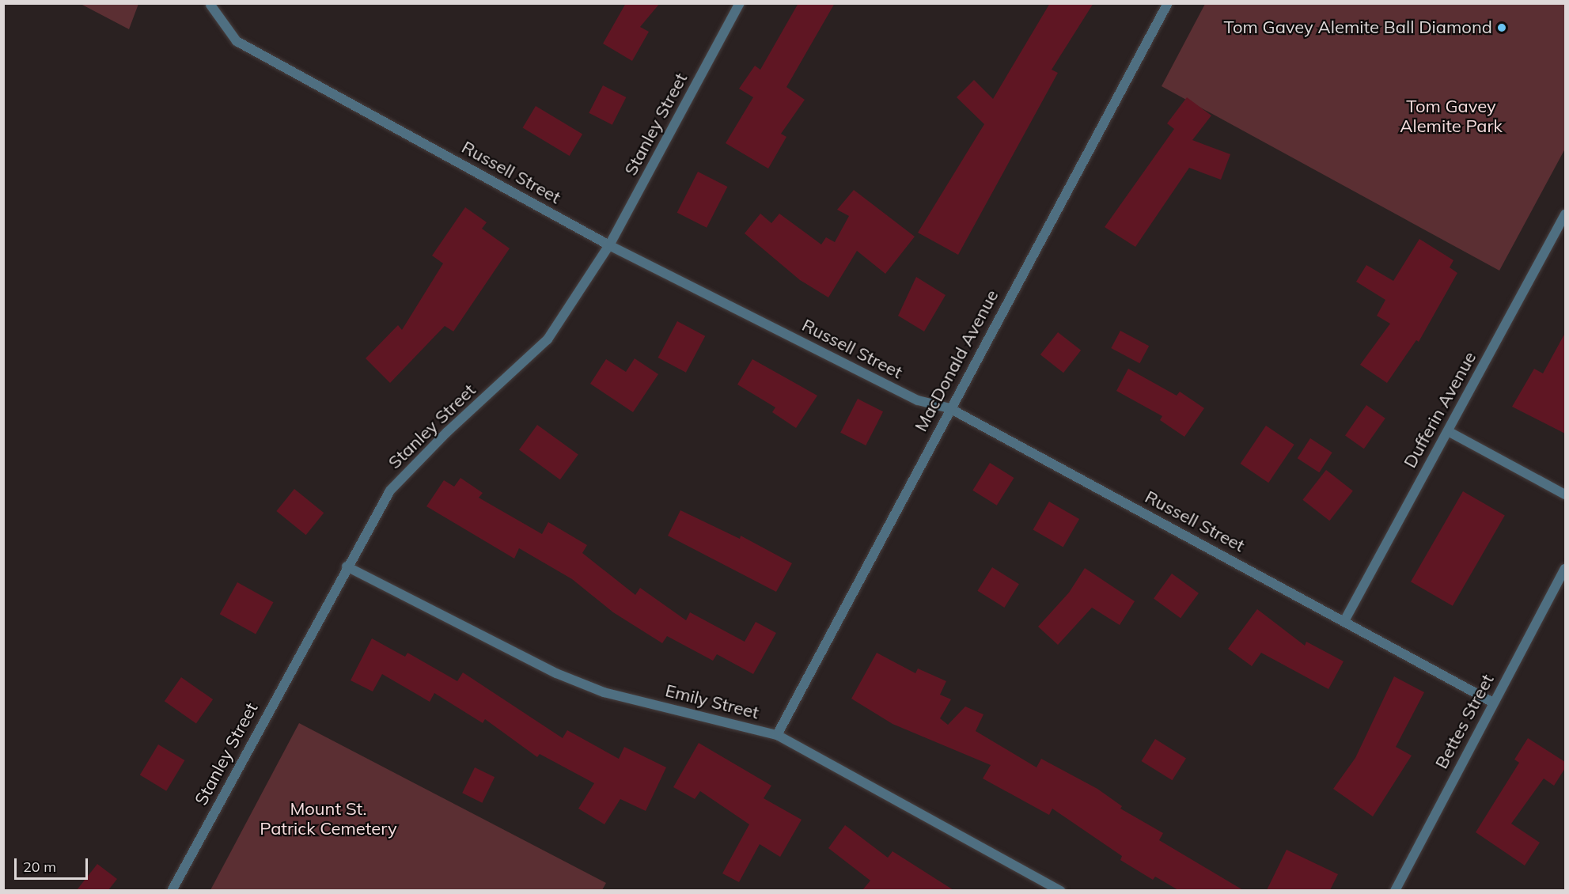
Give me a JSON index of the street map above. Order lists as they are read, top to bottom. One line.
{"streets":{"street":["Stanley Street","Russell Street","MacDonald Avenue","Dufferin Avenue","Emily Street","Bettes Street"]},"crossings":[["Stanley Street","Russell Street"],["Stanley Street","Emily Street"],["Russell Street","MacDonald Avenue"],["Russell Street","Dufferin Avenue"],["Russell Street","Bettes Street"],["MacDonald Avenue","Emily Street"]],"parks":["Tom Gavey Alemite Park","Mount St. Patrick Cemetery"],"places":["Tom Gavey Alemite Ball Diamond"],"scale_bar":"20 m"}
